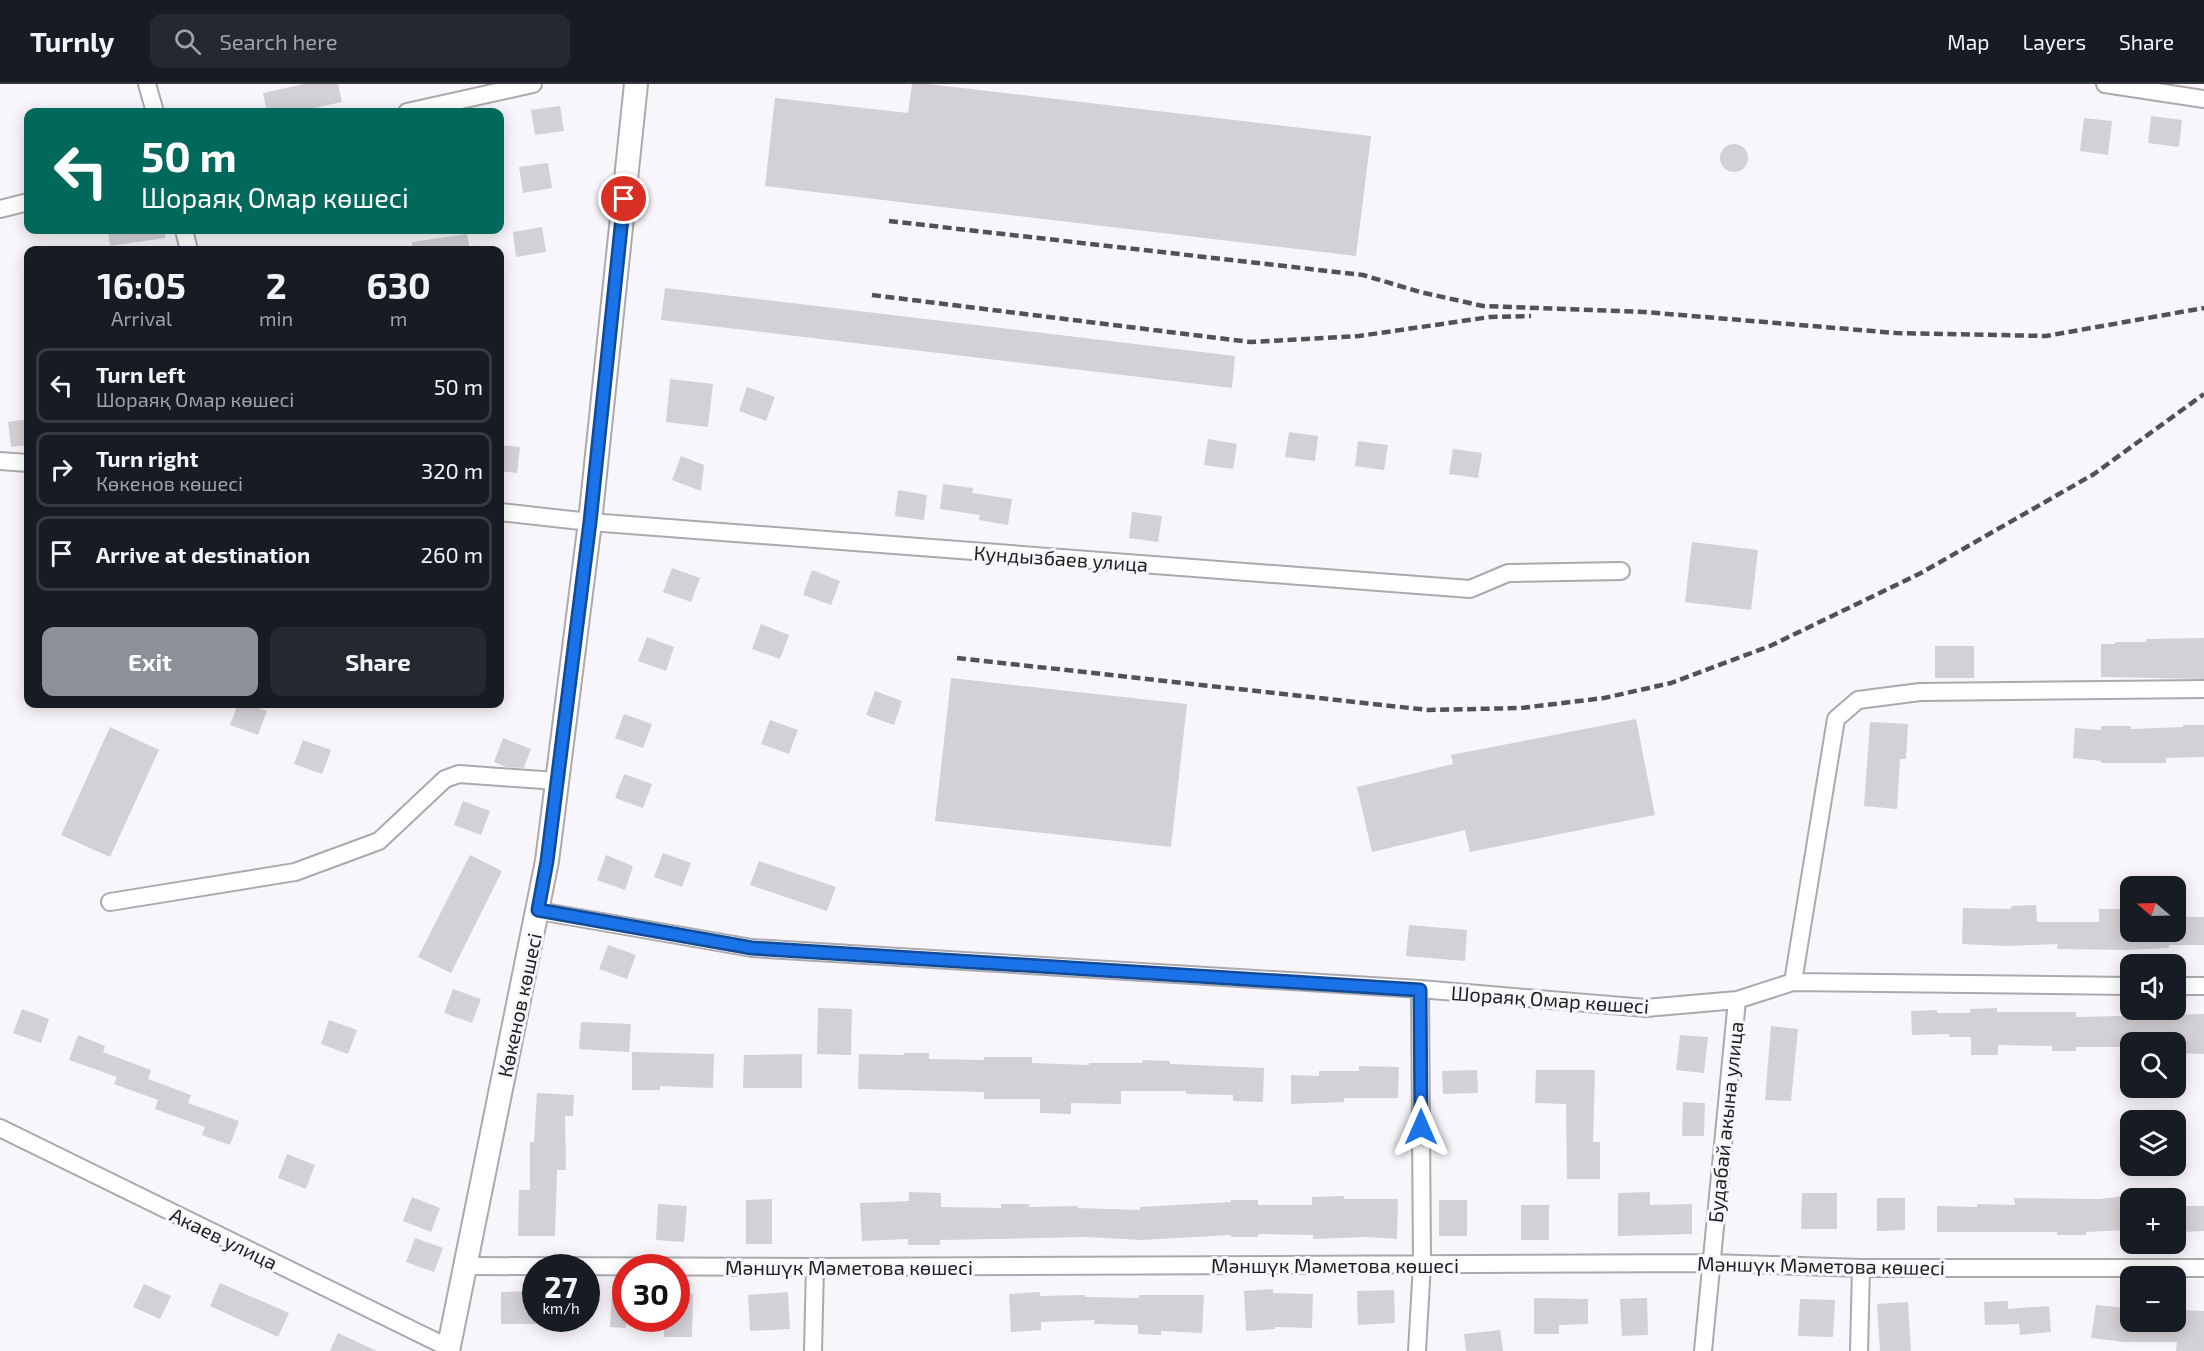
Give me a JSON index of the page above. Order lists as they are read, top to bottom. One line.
{"streets":{"street":["Кундызбаев улица","Шораяқ Омар көшесі","Көкенов көшесі","Будабай акына улица","Акаев улица","Мәншүк Мәметова көшесі"]},"crossings":[["Кундызбаев улица","Көкенов көшесі"],["Шораяқ Омар көшесі","Көкенов көшесі"],["Шораяқ Омар көшесі","Будабай акына улица"],["Көкенов көшесі","Акаев улица"],["Көкенов көшесі","Мәншүк Мәметова көшесі"],["Будабай акына улица","Мәншүк Мәметова көшесі"]],"north":"left","page":{"header":"Turnly","search":"Search here","nav":["Map","Layers","Share"],"turn":["50 m","Шораяқ Омар көшесі"],"eta":["16:05","Arrival","2","min","630","m"],"list":[{"name":"Turn left","note":"Шораяқ Омар көшесі","value":"50 m"},{"name":"Turn right","note":"Көкенов көшесі","value":"320 m"},{"name":"Arrive at destination","value":"260 m"}],"buttons":["Exit","Share"],"map_buttons":["+","−"],"speed":"27 km/h","limit":"30"}}
